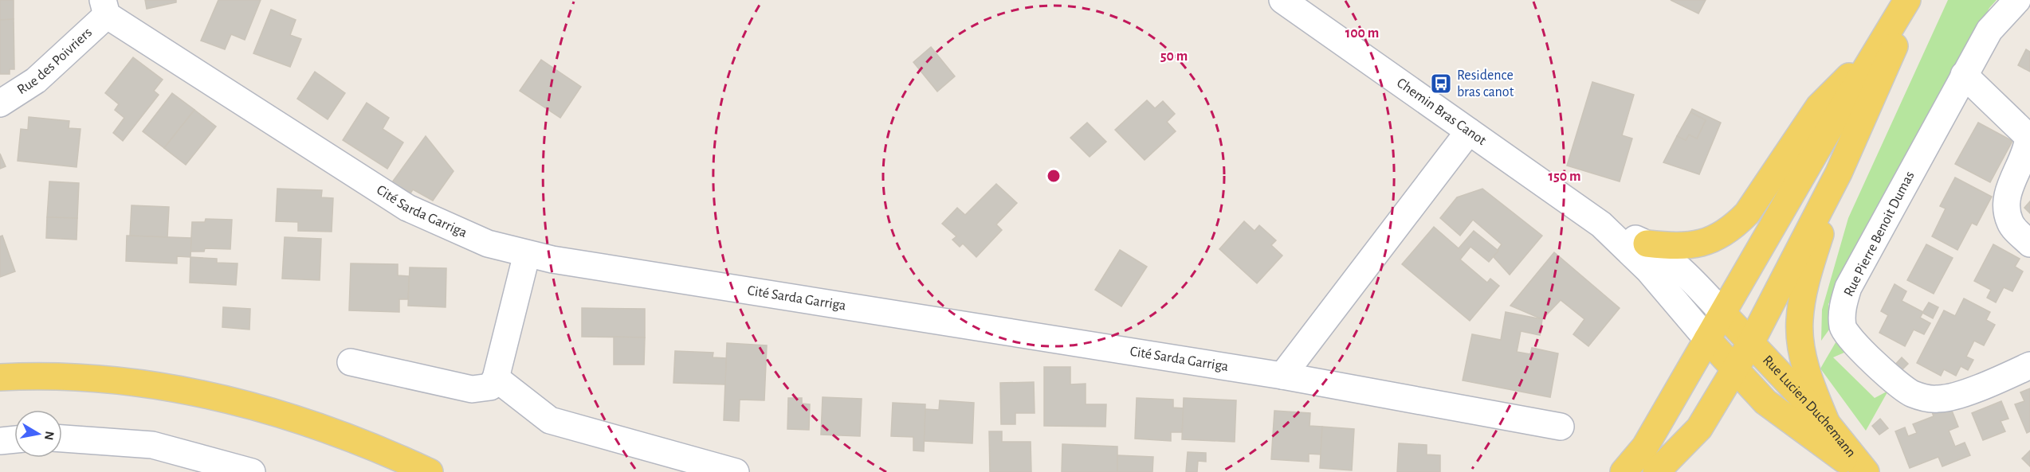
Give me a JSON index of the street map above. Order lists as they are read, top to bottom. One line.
{"streets":{"main road":["Rue Lucien Duchemann"],"street":["Rue des Poivriers","Chemin Bras Canot","Cité Sarda Garriga","Rue Pierre Benoit Dumas"]},"crossings":[["Rue des Poivriers","Cité Sarda Garriga"],["Chemin Bras Canot","Rue Lucien Duchemann"]],"places":{"bus stop":["Residence bras canot"]},"north":"right","rings":["100 m","50 m","150 m"]}
